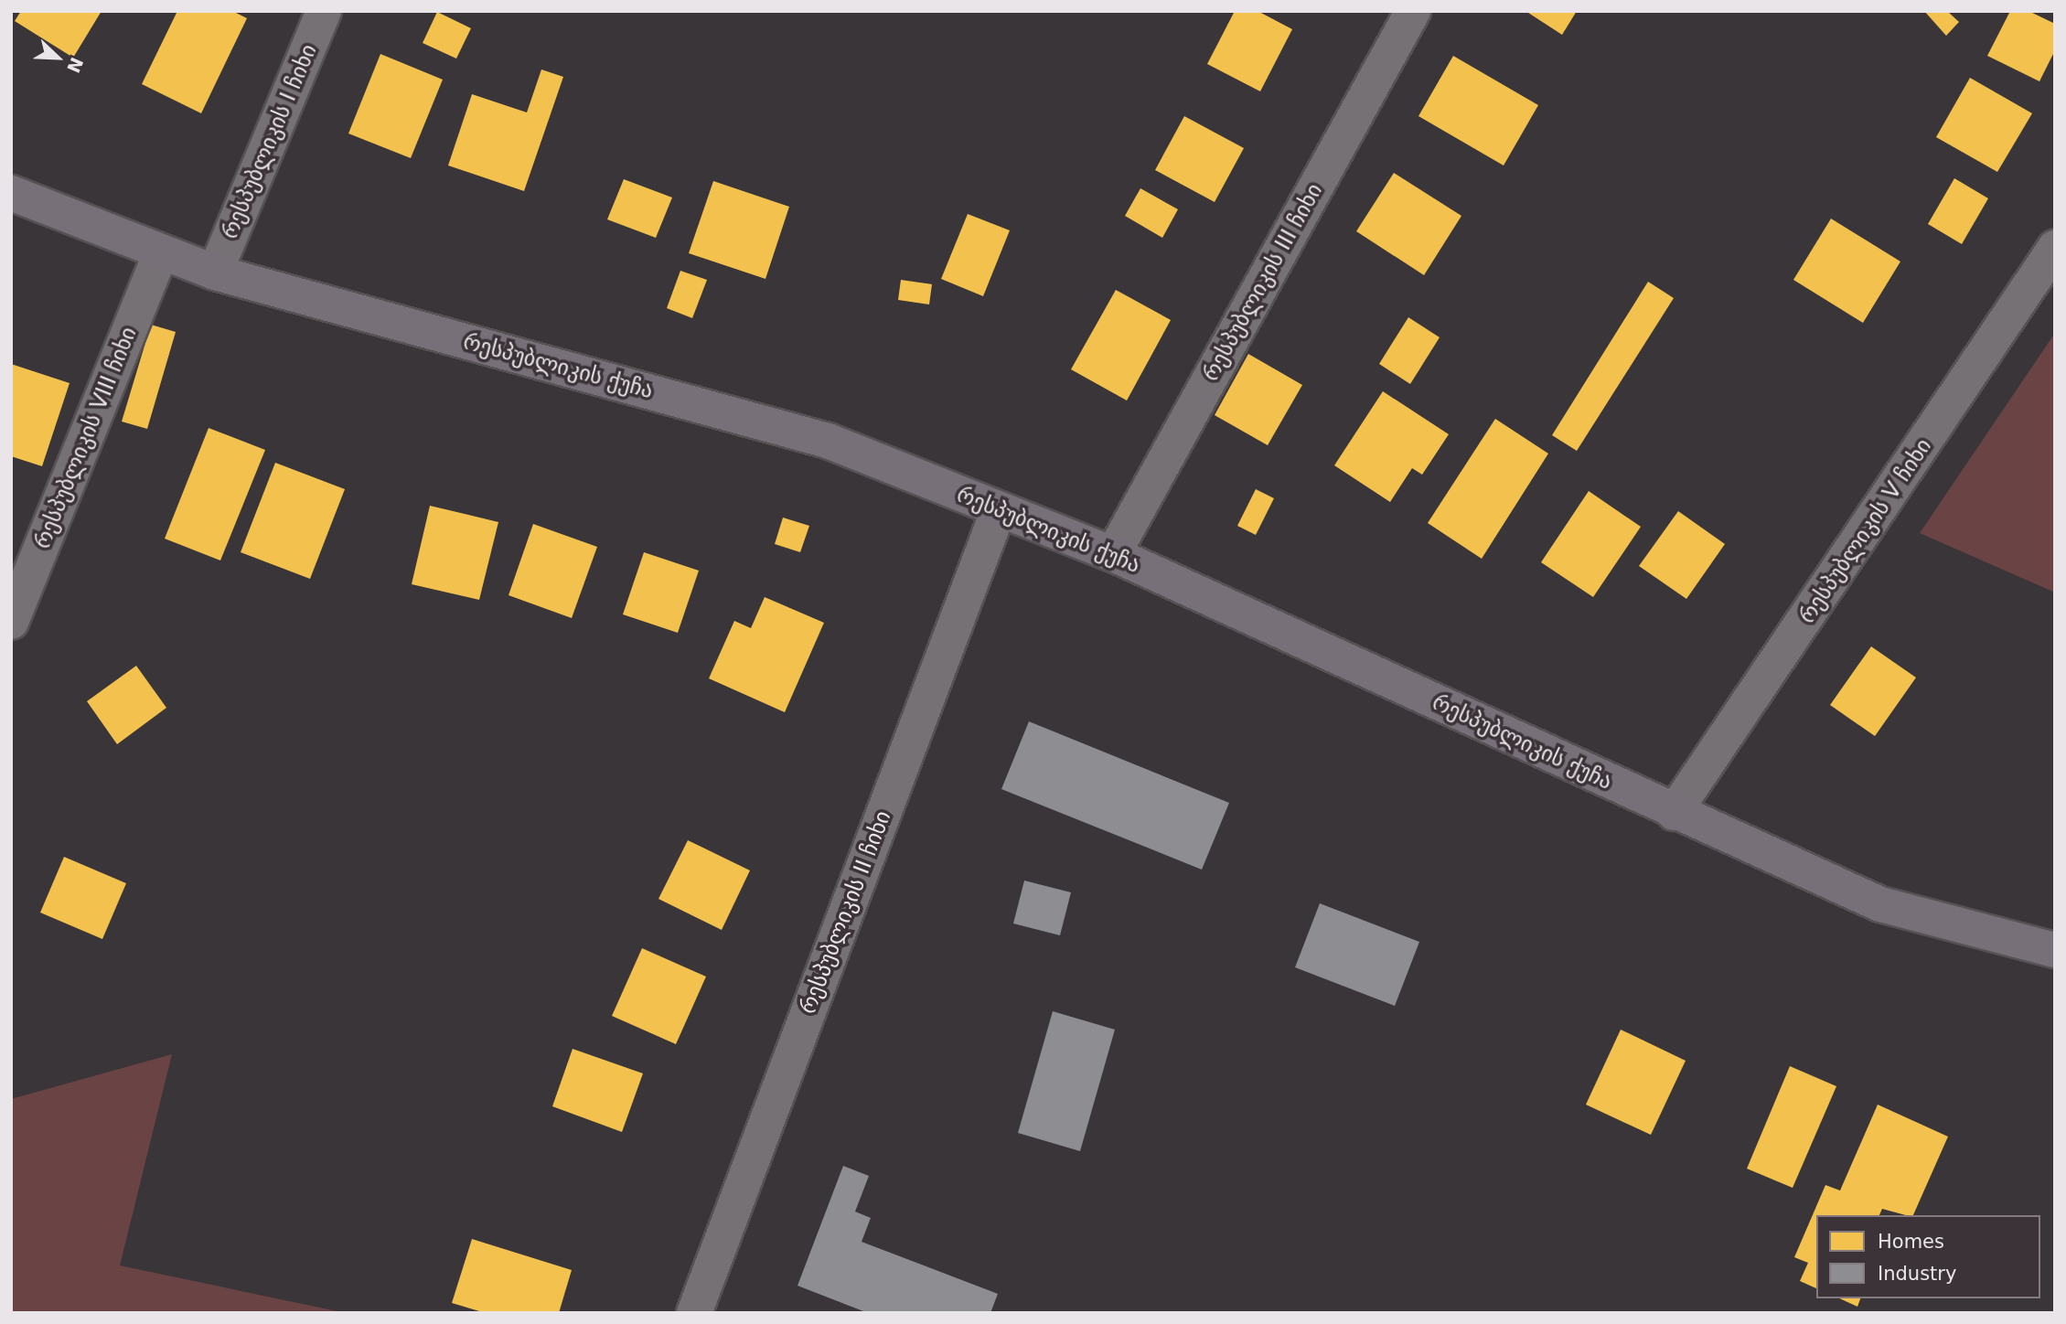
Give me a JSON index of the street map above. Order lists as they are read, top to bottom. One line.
{"streets":{"main road":["რესპუბლიკის ქუჩა"],"street":["რესპუბლიკის I ჩიხი","რესპუბლიკის III ჩიხი","რესპუბლიკის VIII ჩიხი","რესპუბლიკის V ჩიხი","რესპუბლიკის II ჩიხი"]},"crossings":[["რესპუბლიკის I ჩიხი","რესპუბლიკის ქუჩა"],["რესპუბლიკის III ჩიხი","რესპუბლიკის ქუჩა"],["რესპუბლიკის ქუჩა","რესპუბლიკის VIII ჩიხი"],["რესპუბლიკის ქუჩა","რესპუბლიკის V ჩიხი"],["რესპუბლიკის ქუჩა","რესპუბლიკის II ჩიხი"]],"legend":["Homes","Industry"],"north":"bottom right"}
